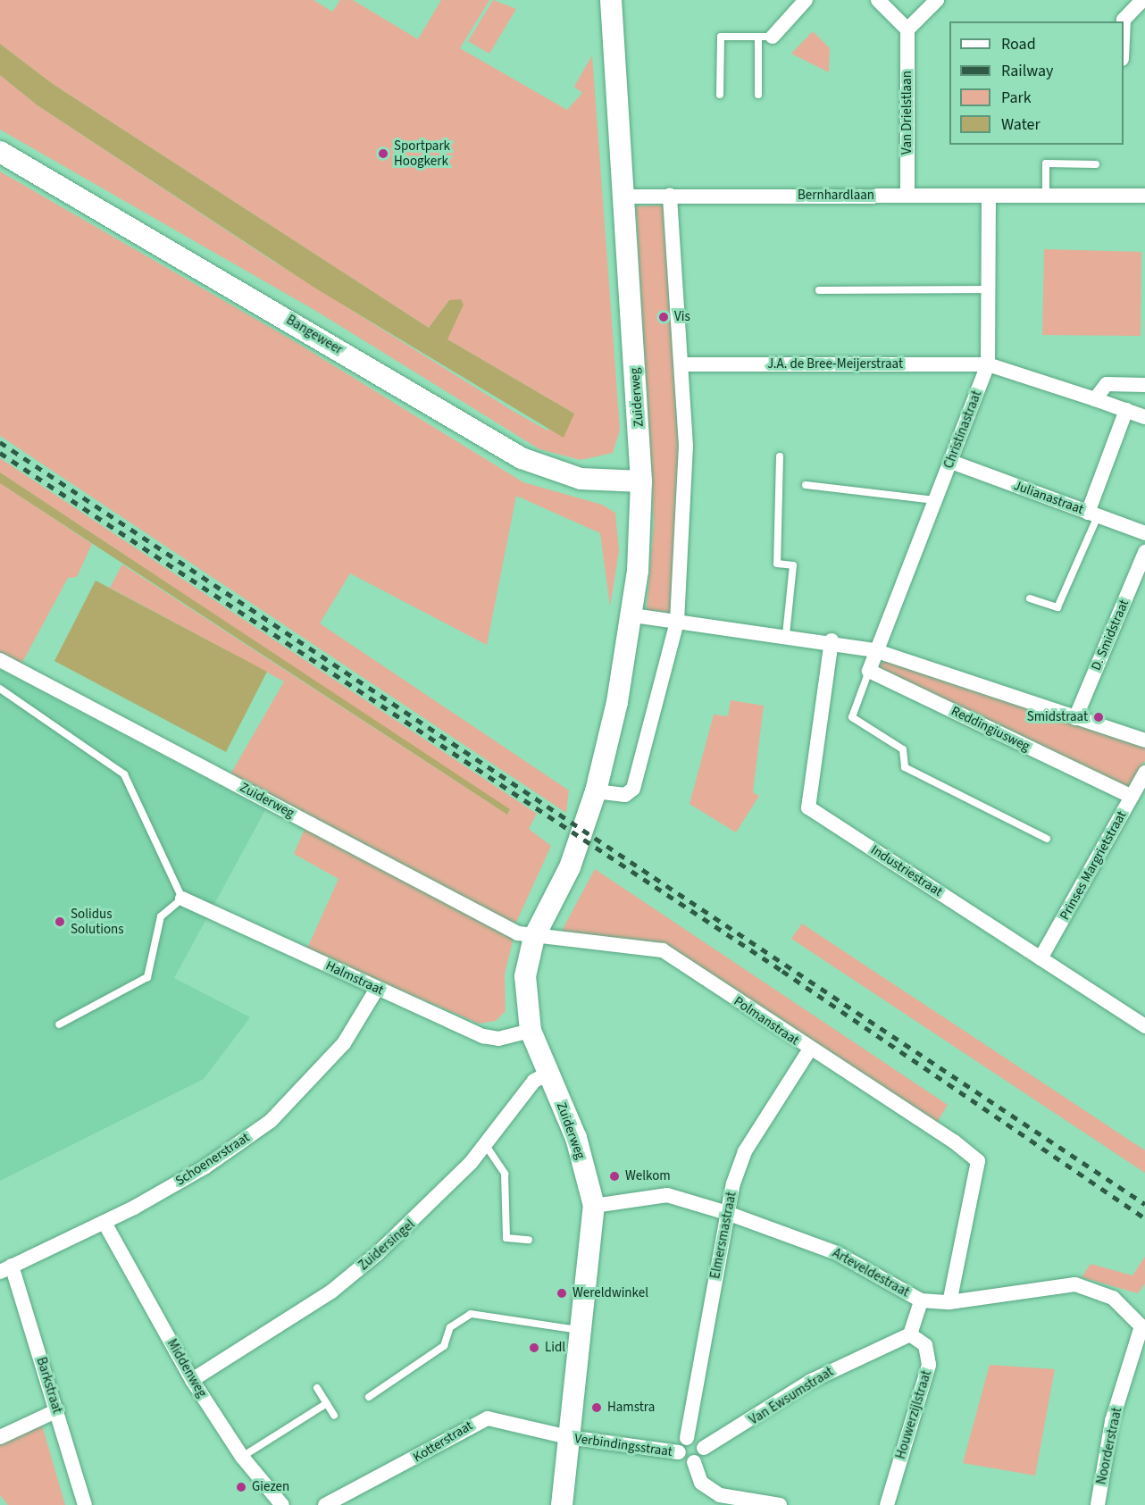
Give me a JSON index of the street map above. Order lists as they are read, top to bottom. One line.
{"streets":{"street":["Van Drielstlaan","Bernhardlaan","Bangeweer","J.A. de Bree-Meijerstraat","Zuiderweg","Christinastraat","Julianastraat","D. Smidstraat","Reddingiusweg","Prinses Margrietstraat","Industriestraat","Halmstraat","Polmanstraat","Schoenerstraat","Elmersmastraat","Zuidersingel","Arteveldestraat","Middenweg","Barkstraat","Van Ewsumstraat","Houwerzijlstraat","Kotterstraat","Verbindingsstraat","Noorderstraat"]},"crossings":[["Van Drielstlaan","Bernhardlaan"],["Bernhardlaan","Zuiderweg"],["Bernhardlaan","Christinastraat"],["Bangeweer","Zuiderweg"],["J.A. de Bree-Meijerstraat","Christinastraat"],["Zuiderweg","Halmstraat"],["Zuiderweg","Polmanstraat"],["Zuiderweg","Zuidersingel"],["Zuiderweg","Arteveldestraat"],["Zuiderweg","Kotterstraat"],["Zuiderweg","Verbindingsstraat"],["Christinastraat","Julianastraat"],["Reddingiusweg","Prinses Margrietstraat"],["Prinses Margrietstraat","Industriestraat"],["Halmstraat","Schoenerstraat"],["Polmanstraat","Elmersmastraat"],["Polmanstraat","Arteveldestraat"],["Schoenerstraat","Middenweg"],["Schoenerstraat","Barkstraat"],["Elmersmastraat","Arteveldestraat"],["Elmersmastraat","Verbindingsstraat"],["Zuidersingel","Middenweg"],["Arteveldestraat","Noorderstraat"],["Van Ewsumstraat","Houwerzijlstraat"],["Kotterstraat","Verbindingsstraat"]],"places":["Sportpark Hoogkerk","Vis","Smidstraat","Solidus Solutions","Welkom","Wereldwinkel","Lidl","Hamstra","Giezen"],"legend":["Road","Railway","Park","Water"]}
